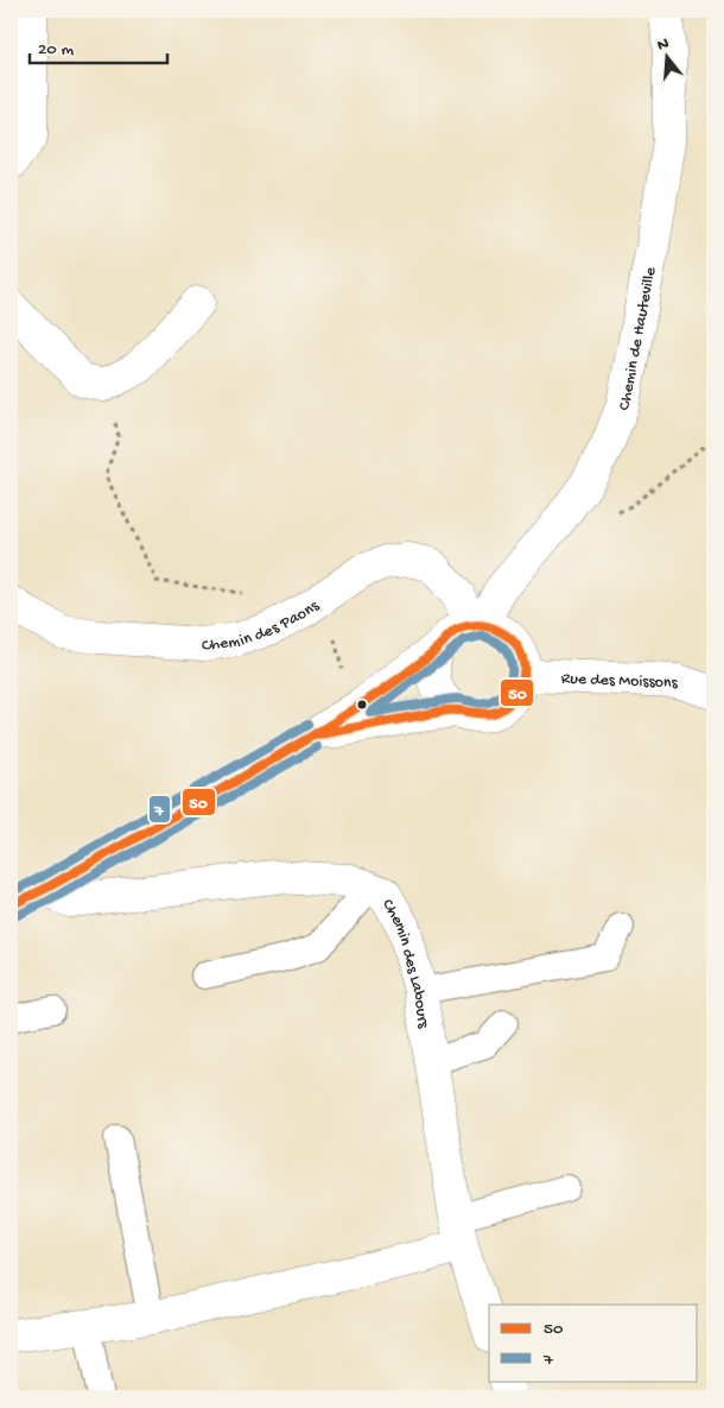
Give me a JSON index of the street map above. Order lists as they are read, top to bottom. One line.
{"streets":{"street":["Chemin de Hauteville","Chemin des Paons","Rue des Moissons","Chemin des Labours"]},"crossings":[["Chemin de Hauteville","Chemin des Paons"],["Chemin de Hauteville","Rue des Moissons"],["Chemin des Paons","Rue des Moissons"]],"lines":["transit line 50","transit line 7"],"legend":["50","7"],"scale_bar":"20 m","north":"top"}
